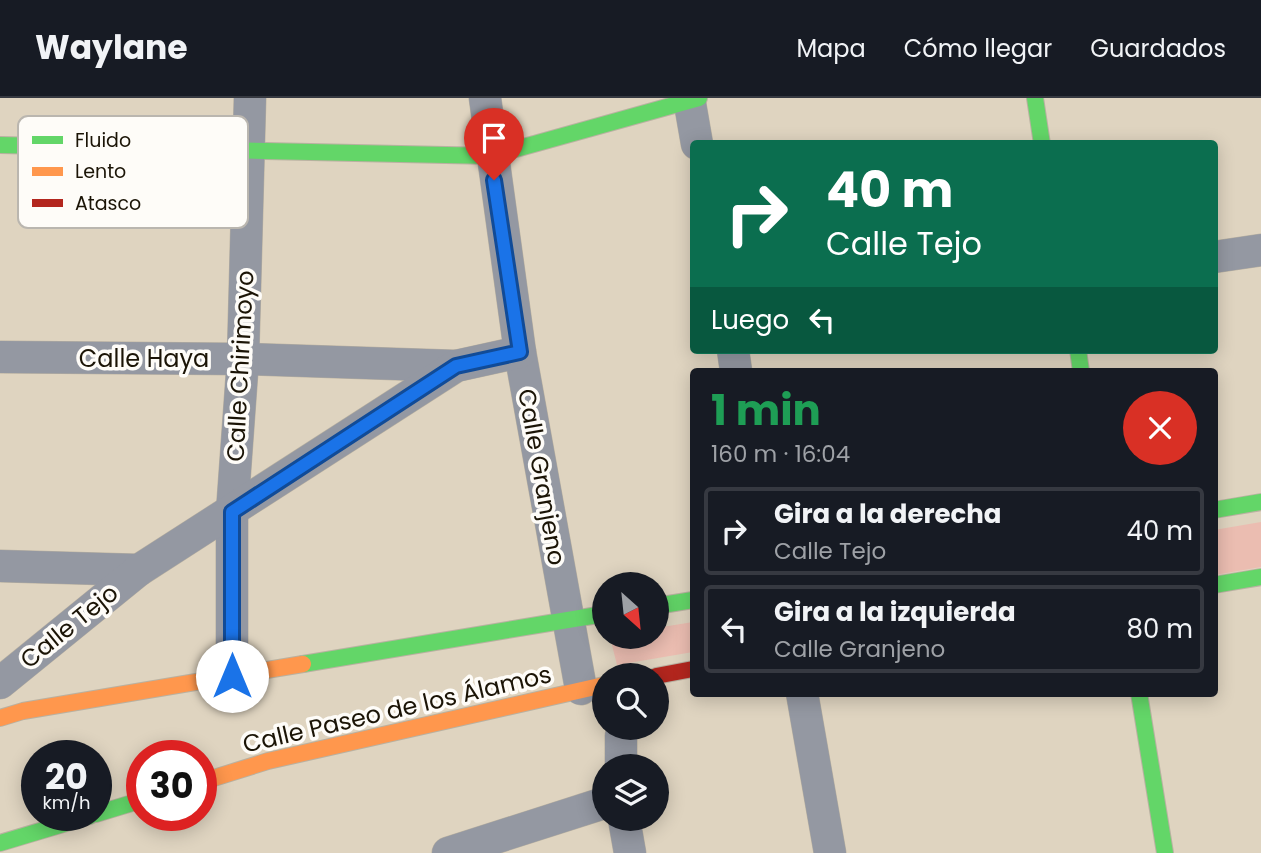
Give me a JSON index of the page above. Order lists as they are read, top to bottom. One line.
{"streets":{"main road":["Calle Paseo de los Álamos"],"street":["Calle Haya","Calle Chirimoyo","Calle Granjeno","Calle Tejo"]},"crossings":[["Calle Haya","Calle Chirimoyo"],["Calle Haya","Calle Tejo"],["Calle Chirimoyo","Calle Tejo"],["Calle Chirimoyo","Calle Paseo de los Álamos"],["Calle Granjeno","Calle Tejo"],["Calle Granjeno","Calle Paseo de los Álamos"]],"legend":["Fluido","Lento","Atasco"],"north":"bottom right","page":{"header":"Waylane","nav":["Mapa","Cómo llegar","Guardados"],"turn":["40 m","Calle Tejo"],"then":"Luego","heading":["1 min","160 m · 16:04"],"list":[{"name":"Gira a la derecha","note":"Calle Tejo","value":"40 m"},{"name":"Gira a la izquierda","note":"Calle Granjeno","value":"80 m"}],"speed":"20 km/h","limit":"30"}}
